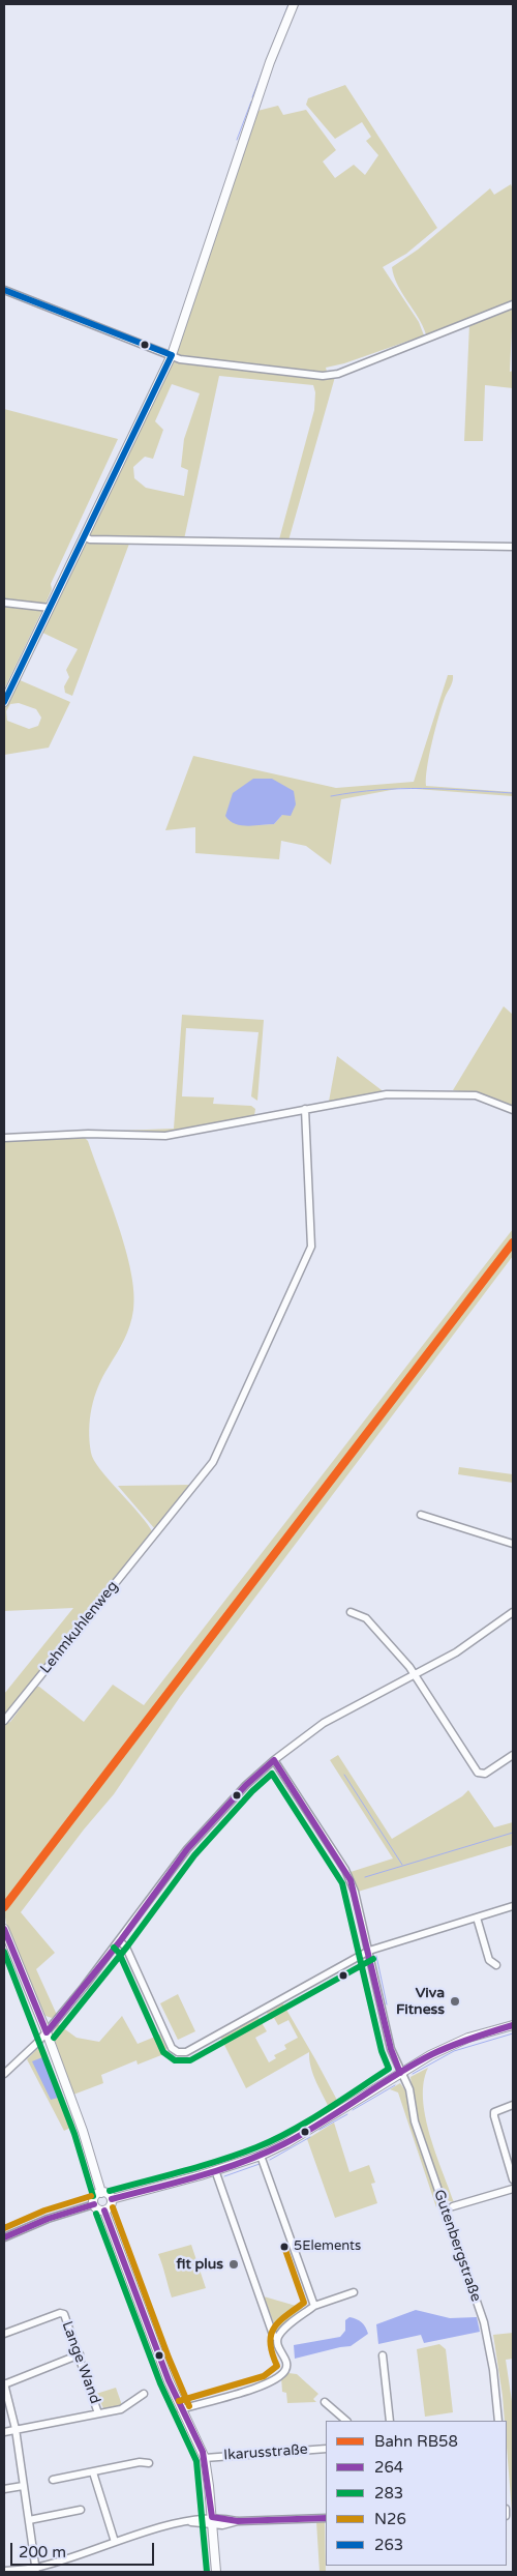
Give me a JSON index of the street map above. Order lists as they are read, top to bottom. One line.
{"streets":{"street":["Lehmkuhlenweg","Gutenbergstraße","Lange Wand","Ikarusstraße"]},"places":["Viva Fitness","5Elements","fit plus"],"lines":["transit line 263","rail line RB58","transit line 264","transit line 283","transit line N26"],"legend":["Bahn RB58","264","283","N26","263"],"scale_bar":"200 m"}
